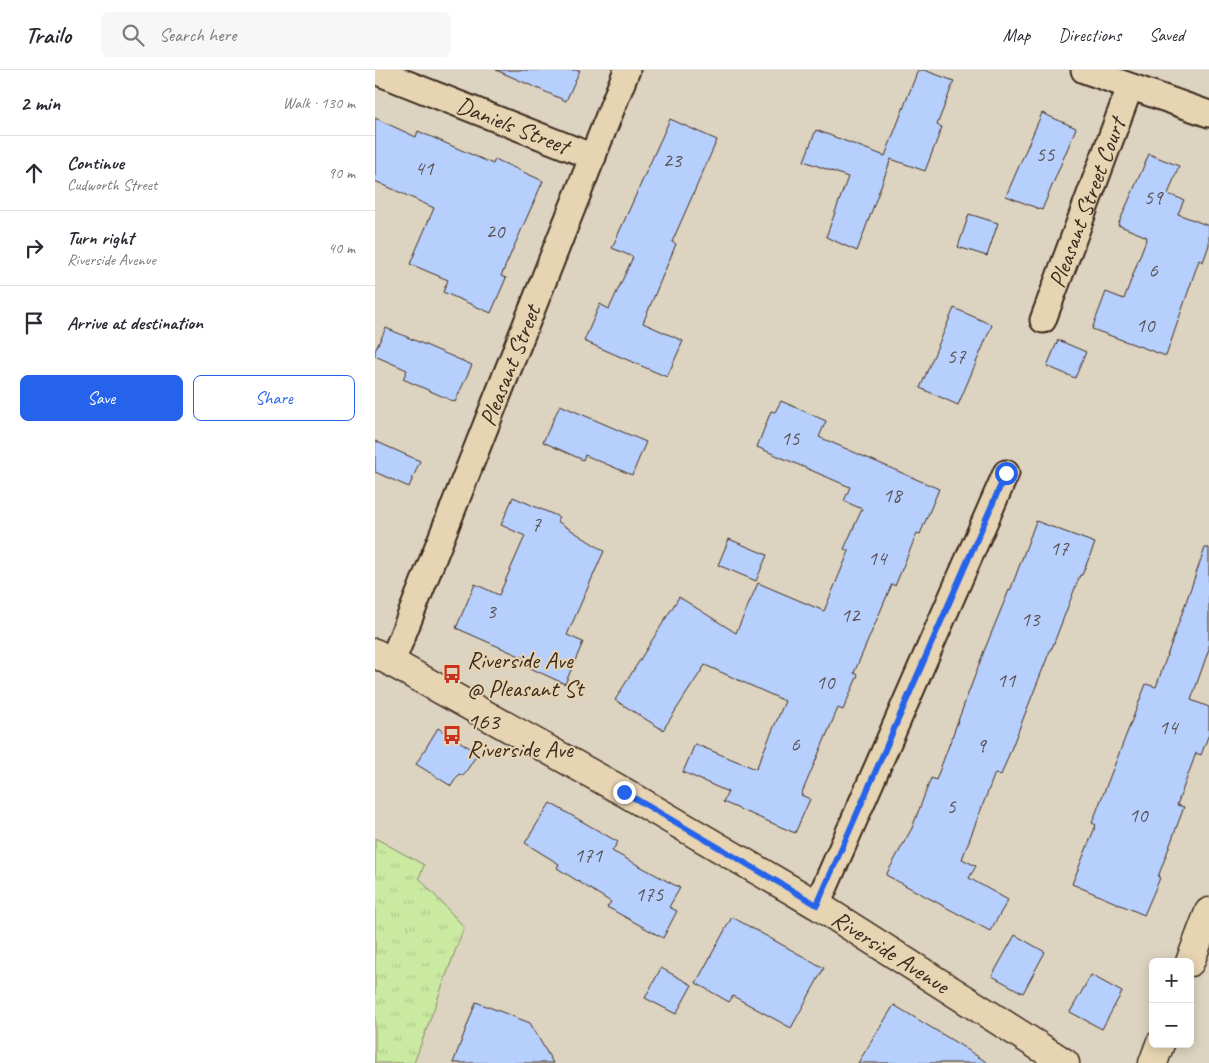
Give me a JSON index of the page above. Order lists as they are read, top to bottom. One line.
{"streets":{"main road":["Riverside Avenue"],"street":["Daniels Street","Pleasant Street Court","Pleasant Street"]},"crossings":[["Daniels Street","Pleasant Street"],["Pleasant Street","Riverside Avenue"]],"places":{"bus stop":["Riverside Ave @ Pleasant St","163 Riverside Ave"]},"house_numbers":["55","23","41","59","20","6","10","57","15","18","7","17","14","3","12","13","11","10","14","6","9","5","10","171","175"],"page":{"header":"Trailo","search":"Search here","nav":["Map","Directions","Saved"],"heading":["2 min","Walk · 130 m"],"list":[["Continue","Cudworth Street","90 m"],["Turn right","Riverside Avenue","40 m"],"Arrive at destination"],"buttons":["Save","Share"],"map_buttons":["+","−"]}}
